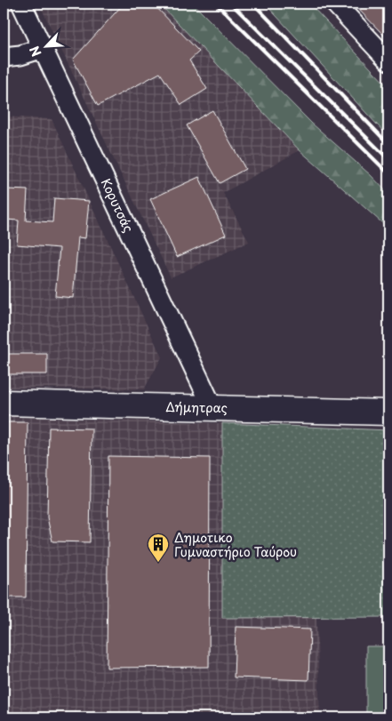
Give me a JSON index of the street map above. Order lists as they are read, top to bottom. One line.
{"streets":{"street":["Κορυτσάς","Δήμητρας"]},"crossings":[["Κορυτσάς","Δήμητρας"]],"places":{"building":["Δημοτικο Γυμναστήριο Ταύρου"]},"north":"bottom left"}
